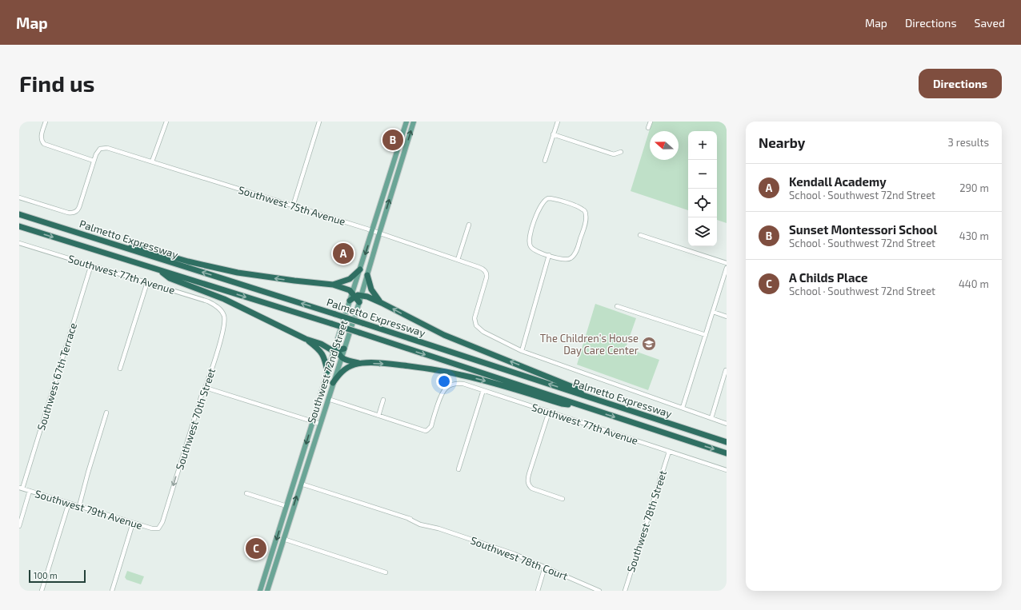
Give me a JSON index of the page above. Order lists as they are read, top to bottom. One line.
{"streets":{"highway":["Palmetto Expressway"],"main road":["Southwest 72nd Street"],"street":["Southwest 75th Avenue","Southwest 77th Avenue","Southwest 67th Terrace","Southwest 70th Street","Southwest 79th Avenue","Southwest 78th Street","Southwest 78th Court"]},"crossings":[["Southwest 75th Avenue","Southwest 72nd Street"],["Southwest 77th Avenue","Southwest 67th Terrace"],["Southwest 77th Avenue","Southwest 70th Street"],["Southwest 77th Avenue","Southwest 78th Street"],["Southwest 72nd Street","Southwest 78th Court"],["Southwest 67th Terrace","Southwest 79th Avenue"],["Southwest 70th Street","Southwest 79th Avenue"]],"one_way":["Southwest 70th Street"],"places":{"school or university":["The Children's House Day Care Center"]},"scale_bar":"100 m","north":"left","page":{"header":"Map","nav":["Map","Directions","Saved"],"buttons":"Directions","title":"Find us","heading":["Nearby","3 results"],"pins":["B","A","C"],"map_buttons":["+","−"],"list":[{"mark":"A","name":"Kendall Academy","note":"School · Southwest 72nd Street","value":"290 m"},{"mark":"B","name":"Sunset Montessori School","note":"School · Southwest 72nd Street","value":"430 m"},{"mark":"C","name":"A Childs Place","note":"School · Southwest 72nd Street","value":"440 m"}],"scale":"100 m"}}
